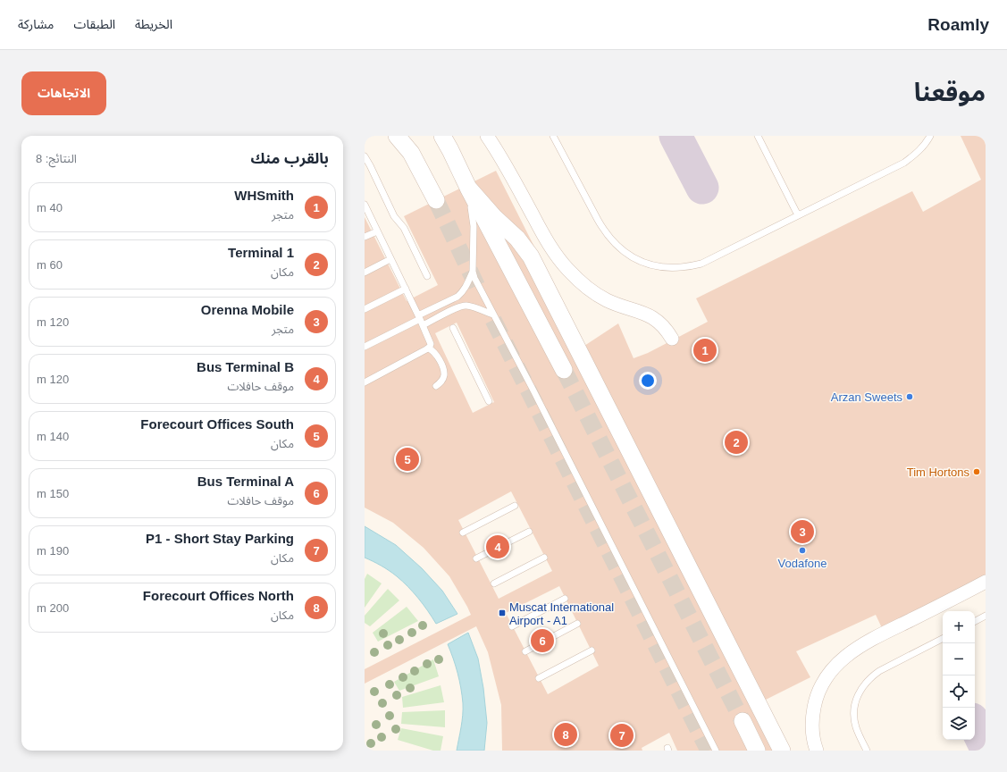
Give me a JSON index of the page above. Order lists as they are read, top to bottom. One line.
{"places":{"other":["Arzan Sweets","Tim Hortons","Vodafone"],"transit":["Muscat International Airport - A1"]},"page":{"header":"Roamly","nav":["الخريطة","الطبقات","مشاركة"],"title":"موقعنا","buttons":"الاتجاهات","heading":["بالقرب منك","النتائج: 8"],"list":[{"mark":"1","name":"WHSmith","note":"متجر","value":"40 m"},{"mark":"2","name":"Terminal 1","note":"مكان","value":"60 m"},{"mark":"3","name":"Orenna Mobile","note":"متجر","value":"120 m"},{"mark":"4","name":"Bus Terminal B","note":"موقف حافلات","value":"120 m"},{"mark":"5","name":"Forecourt Offices South","note":"مكان","value":"140 m"},{"mark":"6","name":"Bus Terminal A","note":"موقف حافلات","value":"150 m"},{"mark":"7","name":"P1 - Short Stay Parking","note":"مكان","value":"190 m"},{"mark":"8","name":"Forecourt Offices North","note":"مكان","value":"200 m"}],"pins":["1","2","5","3","4","6","8","7"],"map_buttons":["+","−"]}}
